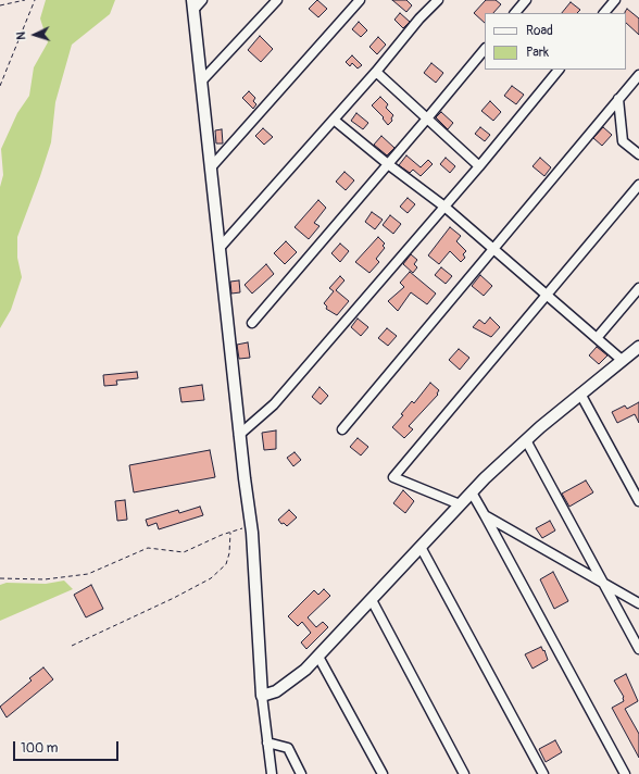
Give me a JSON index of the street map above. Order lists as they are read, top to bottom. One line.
{"legend":["Road","Park"],"scale_bar":"100 m","north":"left"}
